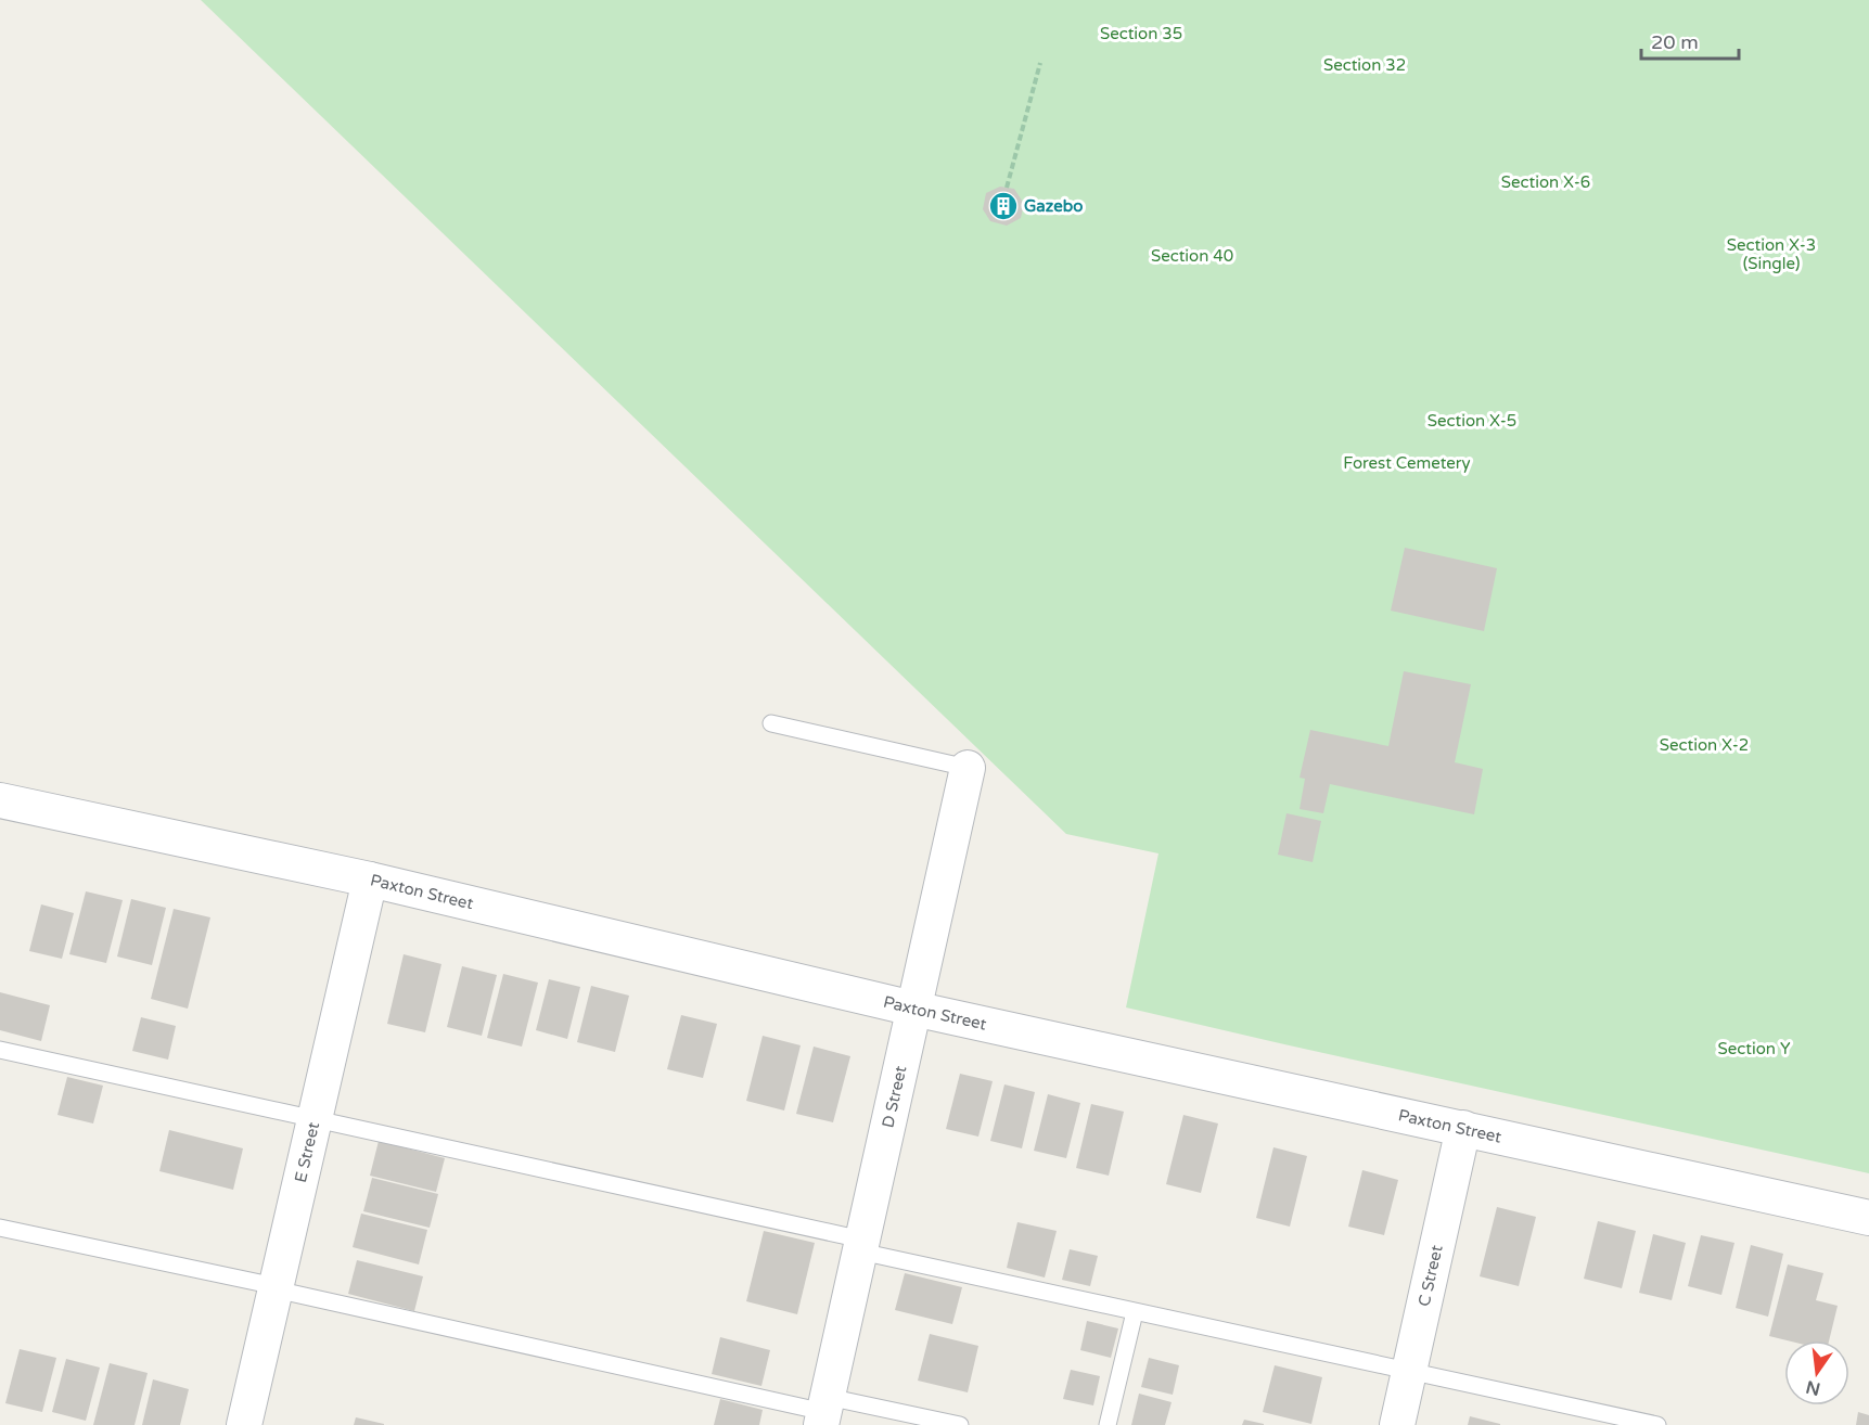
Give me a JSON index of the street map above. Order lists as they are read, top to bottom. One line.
{"streets":{"street":["Paxton Street","D Street","E Street","C Street"]},"crossings":[["Paxton Street","D Street"],["Paxton Street","E Street"],["Paxton Street","C Street"]],"parks":["Section 35","Section 32","Section X-6","Section X-3 (Single)","Section 40","Section X-5","Forest Cemetery","Section X-2","Section Y"],"places":{"building":["Gazebo"]},"scale_bar":"20 m","north":"bottom"}
